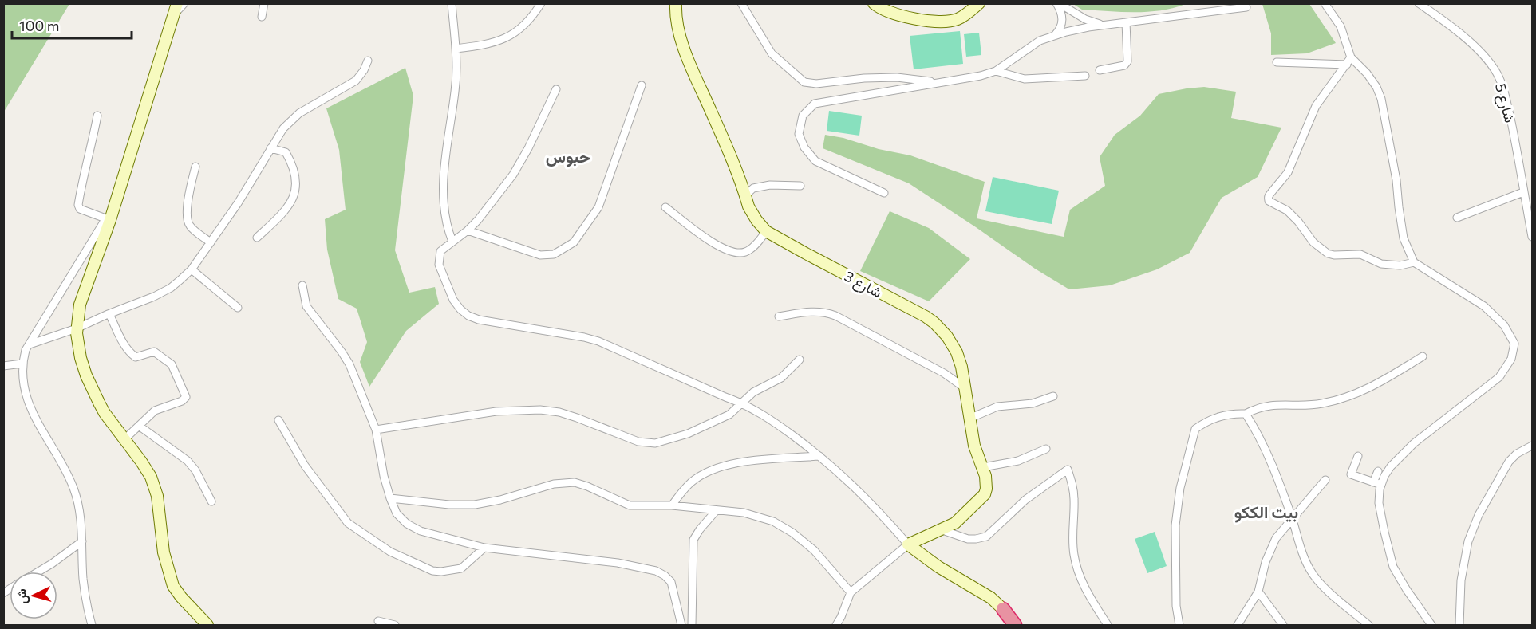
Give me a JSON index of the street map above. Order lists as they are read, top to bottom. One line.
{"streets":{"street":["شارع 5","شارع 3"]},"districts":["حبوس","بيت الككو"],"scale_bar":"100 m","north":"left"}
